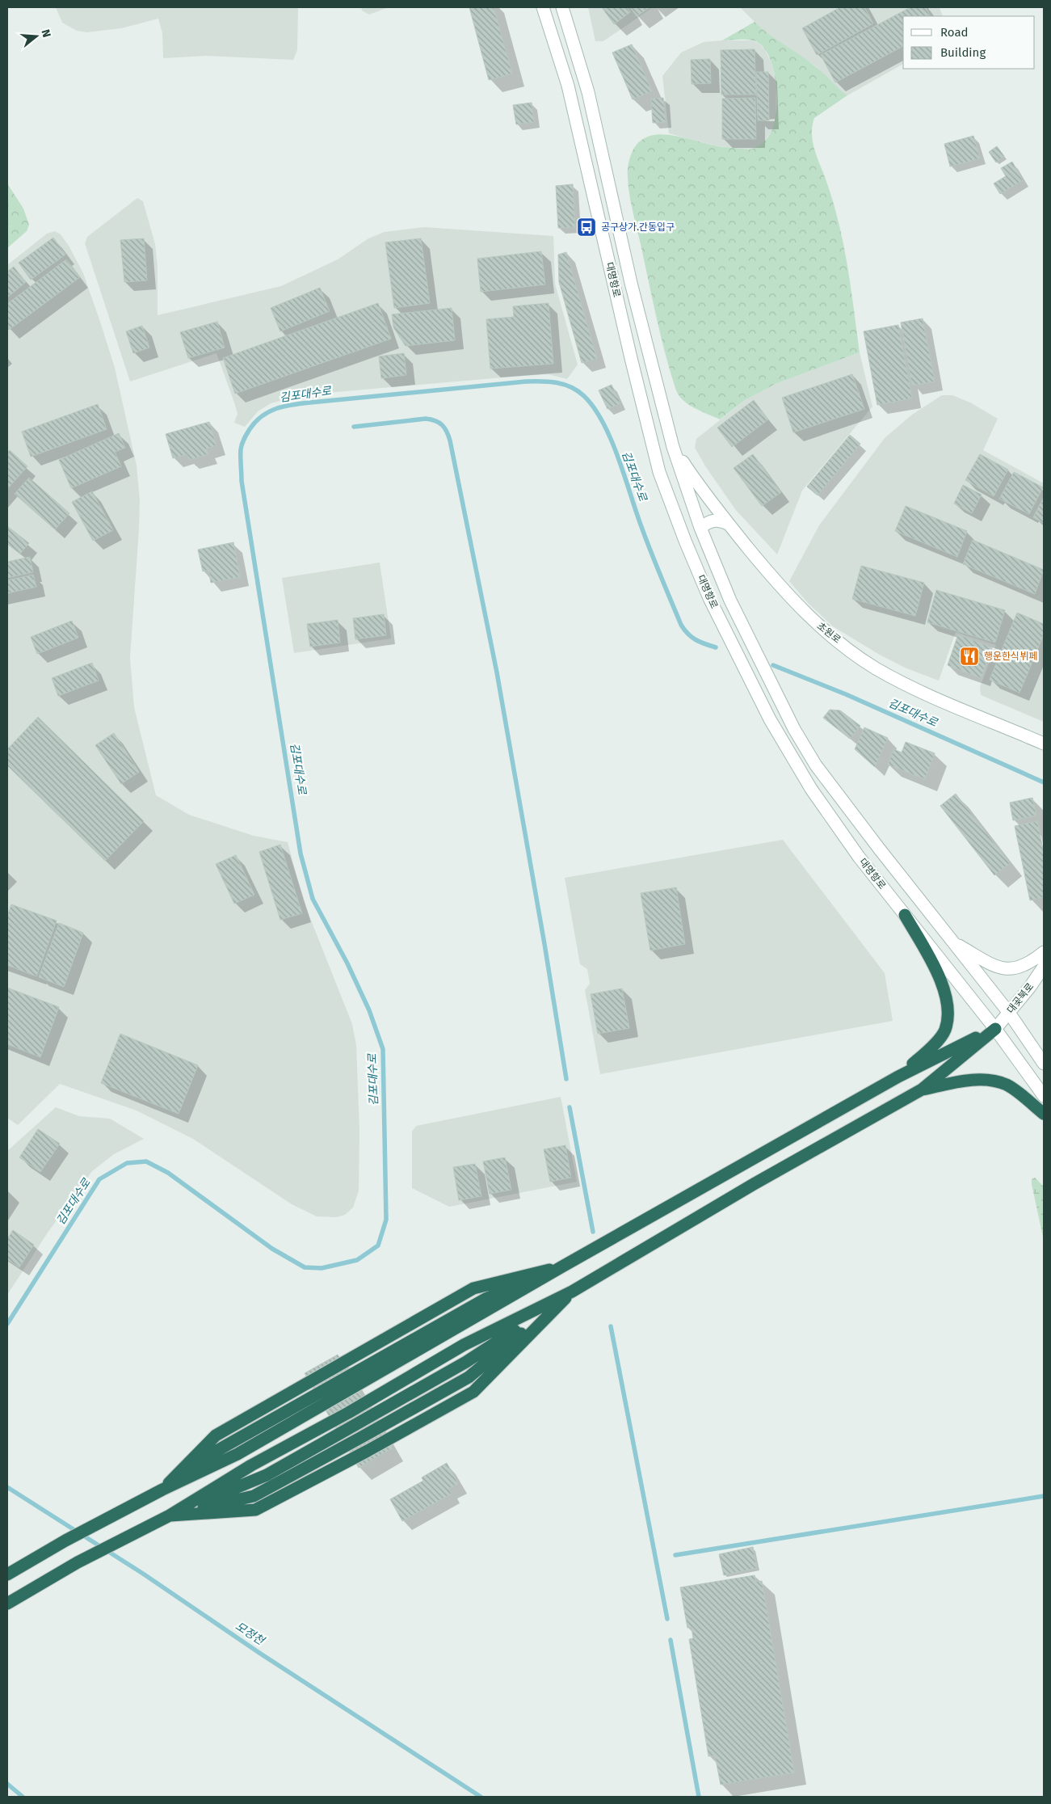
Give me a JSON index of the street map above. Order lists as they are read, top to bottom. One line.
{"streets":{"main road":["대명항로","초원로","대곶북로"]},"crossings":[["대명항로","초원로"],["대명항로","대곶북로"]],"water":["김포대수로","모정천"],"places":{"bus stop":["공구상가.간동입구"],"restaurant":["행운한식뷔페"]},"legend":["Road","Building"],"north":"right"}
